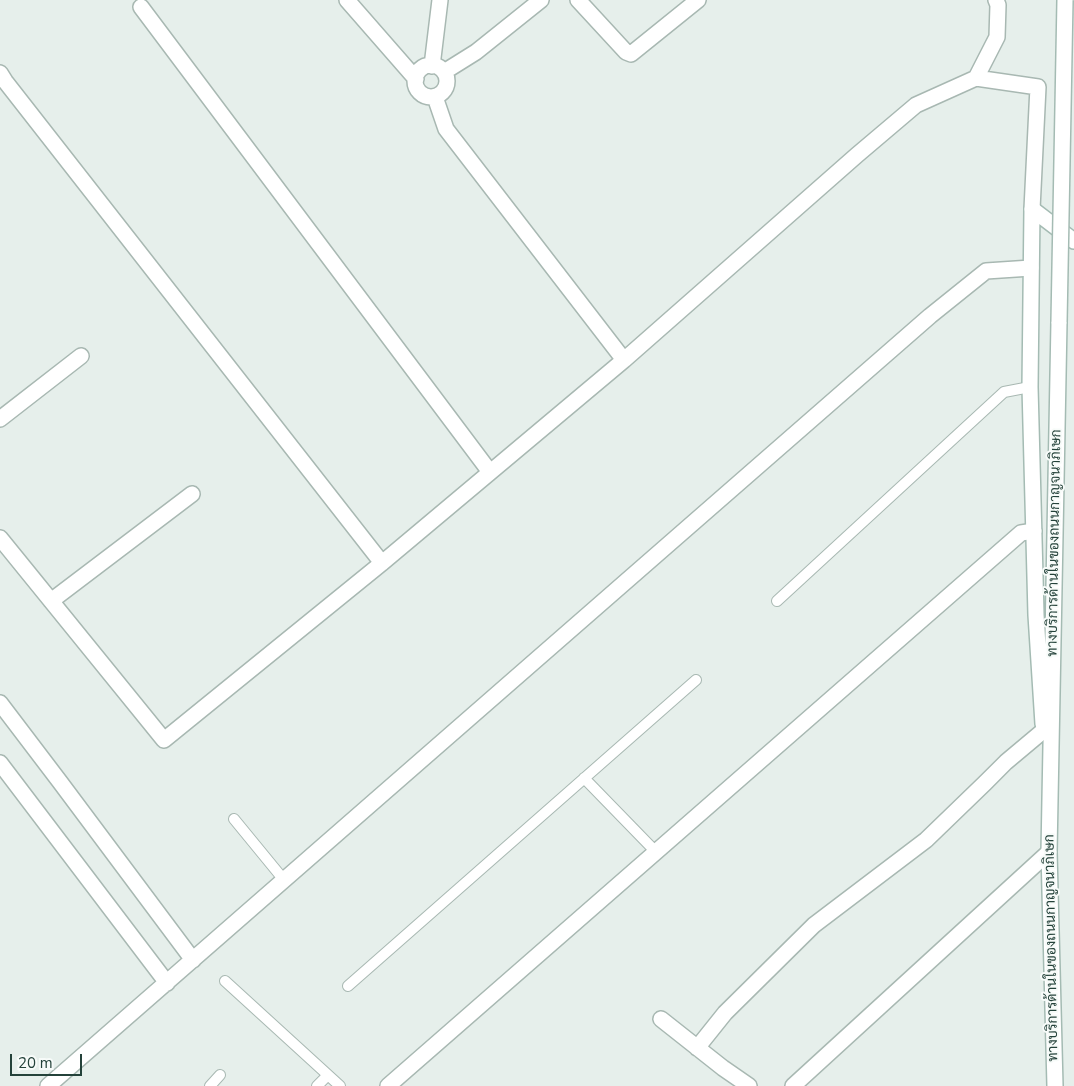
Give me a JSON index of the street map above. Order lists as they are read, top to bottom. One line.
{"streets":{"street":["ทางบริการด้านในของถนนกาญจนาภิเษก"]},"scale_bar":"20 m"}
